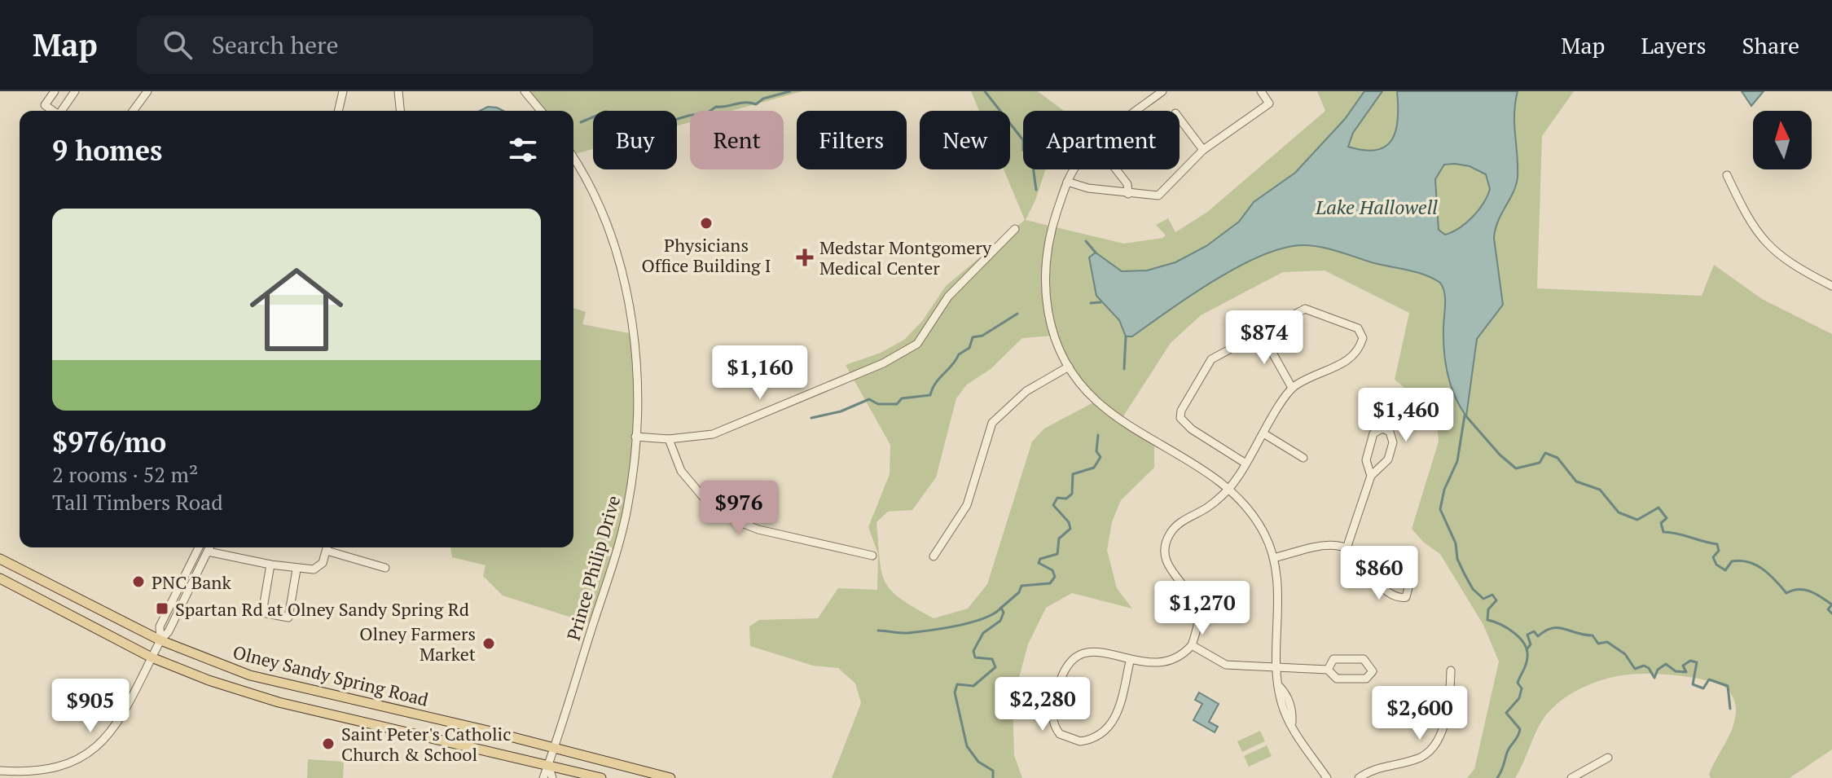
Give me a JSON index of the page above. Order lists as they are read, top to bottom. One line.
{"streets":{"main road":["Olney Sandy Spring Road"],"street":["Prince Philip Drive"]},"crossings":[["Prince Philip Drive","Olney Sandy Spring Road"]],"water":["Lake Hallowell"],"places":{"other":["Physicians Office Building I","PNC Bank","Olney Farmers Market","Saint Peter's Catholic Church & School"],"health":["Medstar Montgomery Medical Center"],"transit":["Spartan Rd at Olney Sandy Spring Rd"]},"north":"top","page":{"header":"Map","search":"Search here","nav":["Map","Layers","Share"],"chip":["Buy","Rent","Filters","New","Apartment"],"heading":"9 homes","list":[{"name":"$976/mo","note":"2 rooms · 52 m² · Tall Timbers Road"}],"price":["$874","$1,160","$1,460","$976","$860","$1,270","$2,280","$905","$2,600"]}}
